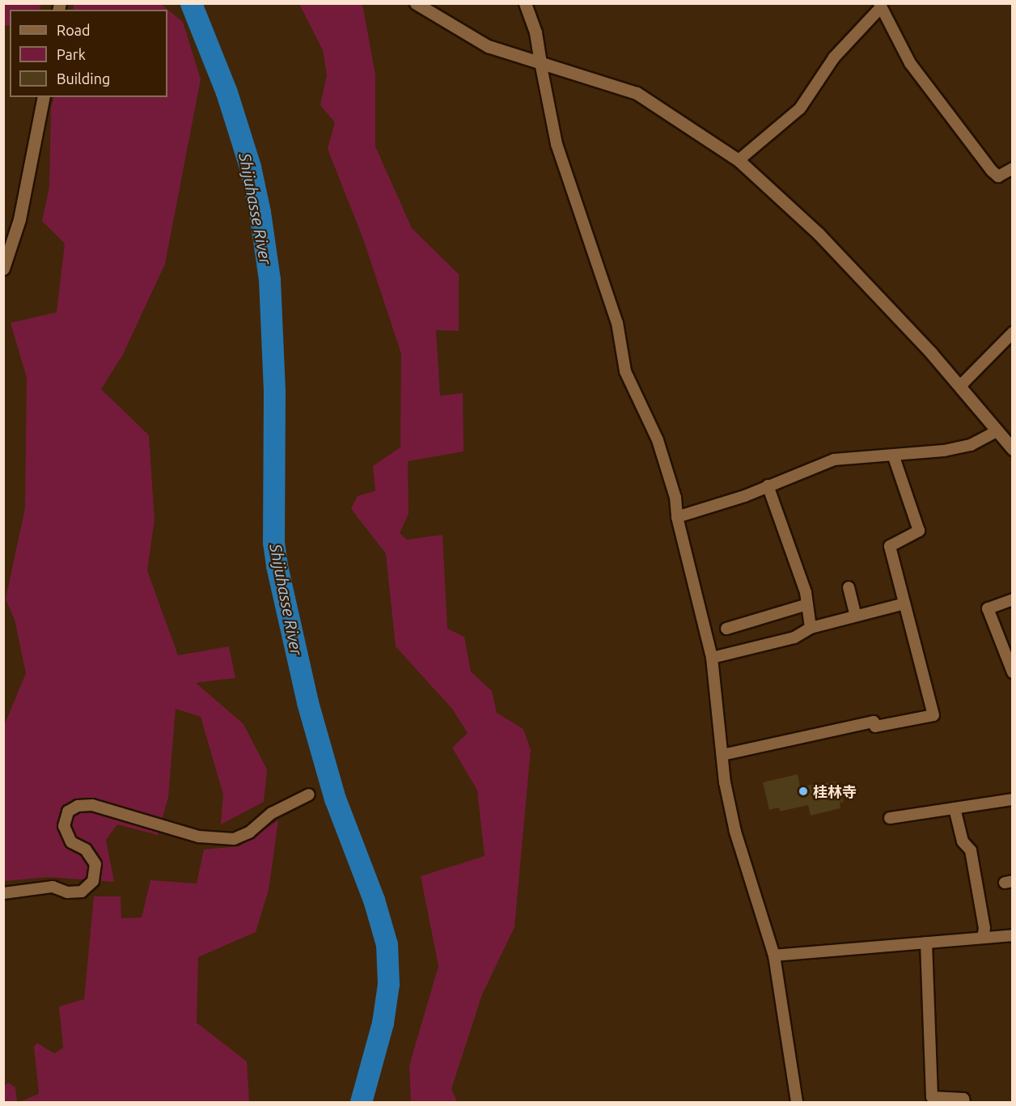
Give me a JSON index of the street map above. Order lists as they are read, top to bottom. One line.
{"water":["Shijuhasse River"],"places":["桂林寺"],"legend":["Road","Park","Building"]}
